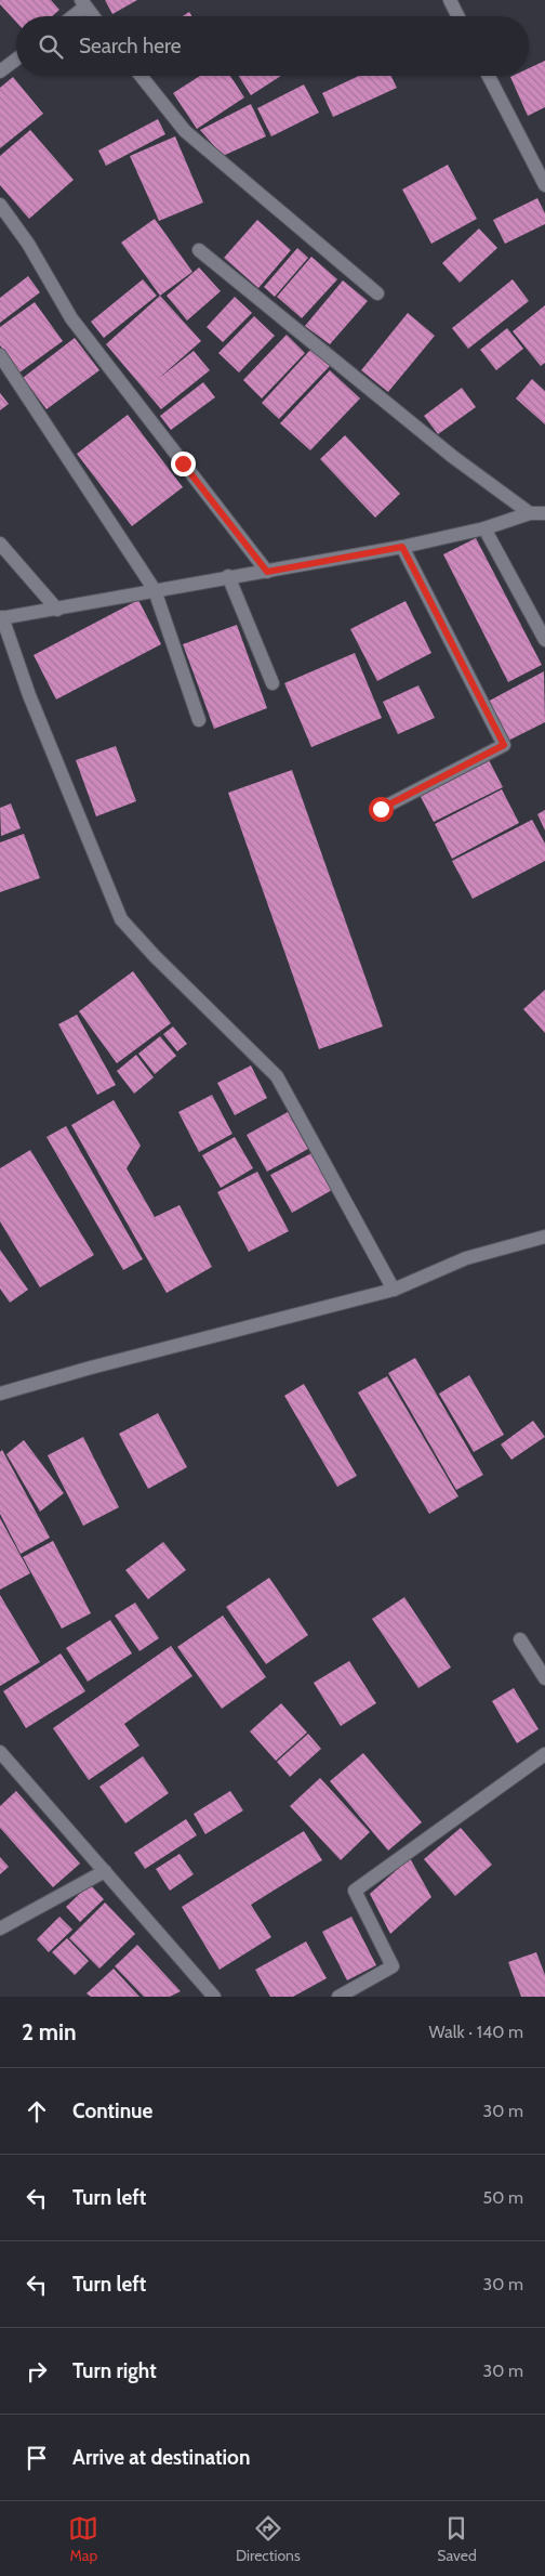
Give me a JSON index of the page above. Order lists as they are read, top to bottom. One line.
{"page":{"search":"Search here","heading":["2 min","Walk · 140 m"],"list":[["Continue","30 m"],["Turn left","50 m"],["Turn left","30 m"],["Turn right","30 m"],"Arrive at destination"],"nav":["Map","Directions","Saved"]}}
